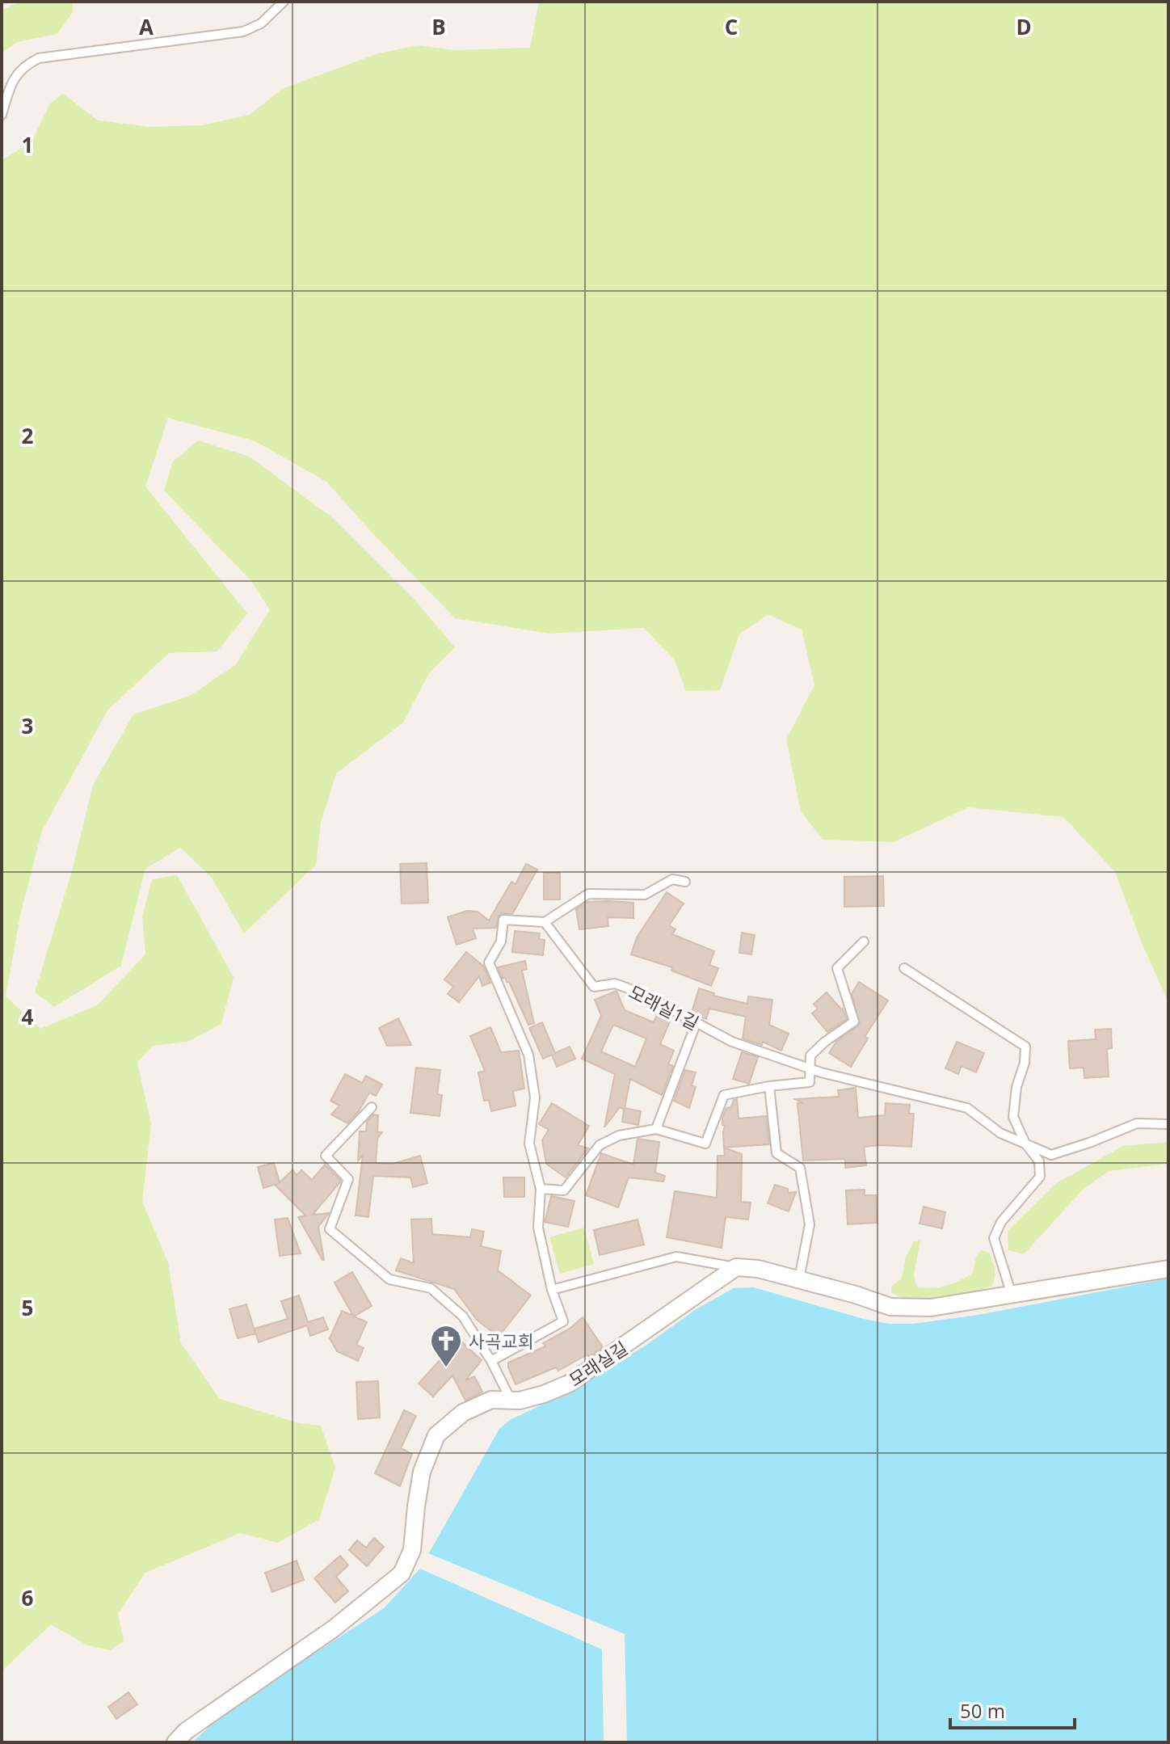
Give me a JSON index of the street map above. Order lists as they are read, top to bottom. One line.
{"streets":{"street":["모래실길"],"lane":["모래실1길"]},"places":{"church":["사곡교회"]},"scale_bar":"50 m","grid":{"columns":["A","B","C","D"],"rows":["1","2","3","4","5","6"]}}
